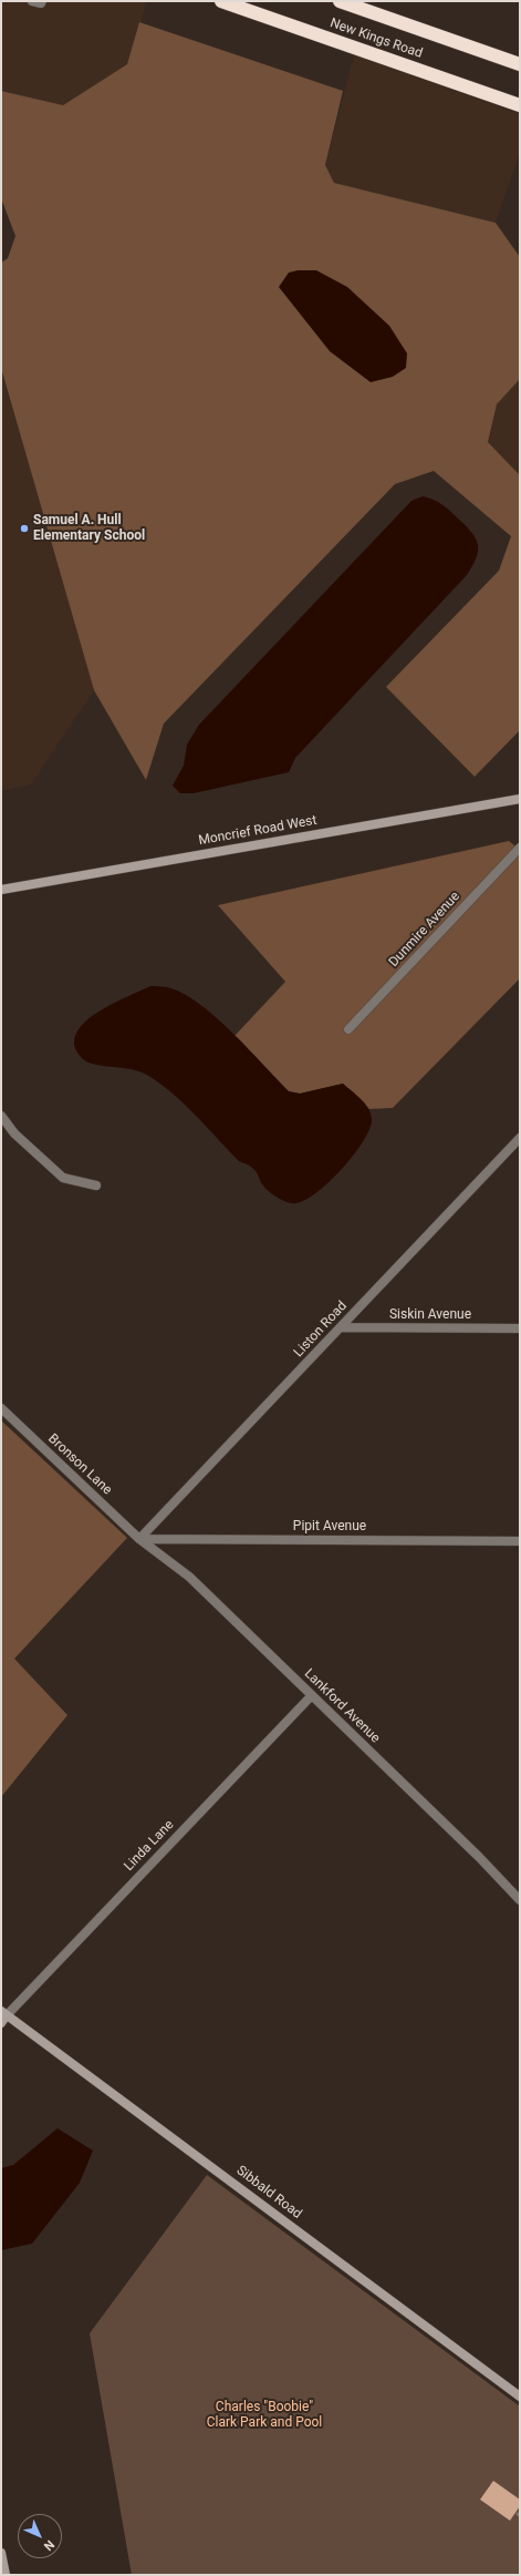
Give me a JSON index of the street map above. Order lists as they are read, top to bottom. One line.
{"streets":{"highway":["New Kings Road"],"street":["Moncrief Road West","Dunmire Avenue","Siskin Avenue","Liston Road","Bronson Lane","Pipit Avenue","Lankford Avenue","Linda Lane","Sibbald Road"]},"crossings":[["Siskin Avenue","Liston Road"],["Liston Road","Bronson Lane"],["Liston Road","Pipit Avenue"],["Liston Road","Lankford Avenue"],["Bronson Lane","Pipit Avenue"],["Bronson Lane","Lankford Avenue"],["Pipit Avenue","Lankford Avenue"],["Lankford Avenue","Linda Lane"],["Linda Lane","Sibbald Road"]],"parks":["Charles \"Boobie\" Clark Park and Pool"],"places":["Samuel A. Hull Elementary School"],"north":"bottom right"}
